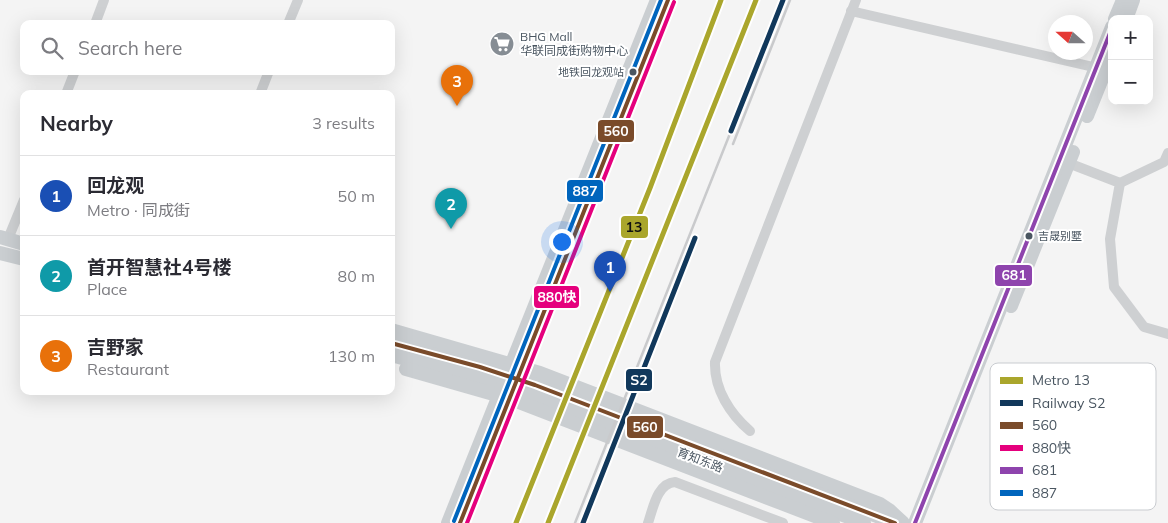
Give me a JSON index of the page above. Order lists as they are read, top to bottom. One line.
{"streets":{"main road":["育知东路"]},"places":{"supermarket":["BHG Mall 华联同成街购物中心"],"other":["地铁回龙观站","吉晟别墅"]},"lines":["metro line 13","rail line S2","transit line 560","transit line 887","transit line 880快","transit line 681"],"legend":["Metro 13","Railway S2","560","880快","681","887"],"north":"left","page":{"map_buttons":["+","−"],"search":"Search here","pins":["3","2","1"],"heading":["Nearby","3 results"],"list":[{"mark":"1","name":"回龙观","note":"Metro · 同成街","value":"50 m"},{"mark":"2","name":"首开智慧社4号楼","note":"Place","value":"80 m"},{"mark":"3","name":"吉野家","note":"Restaurant","value":"130 m"}]}}
